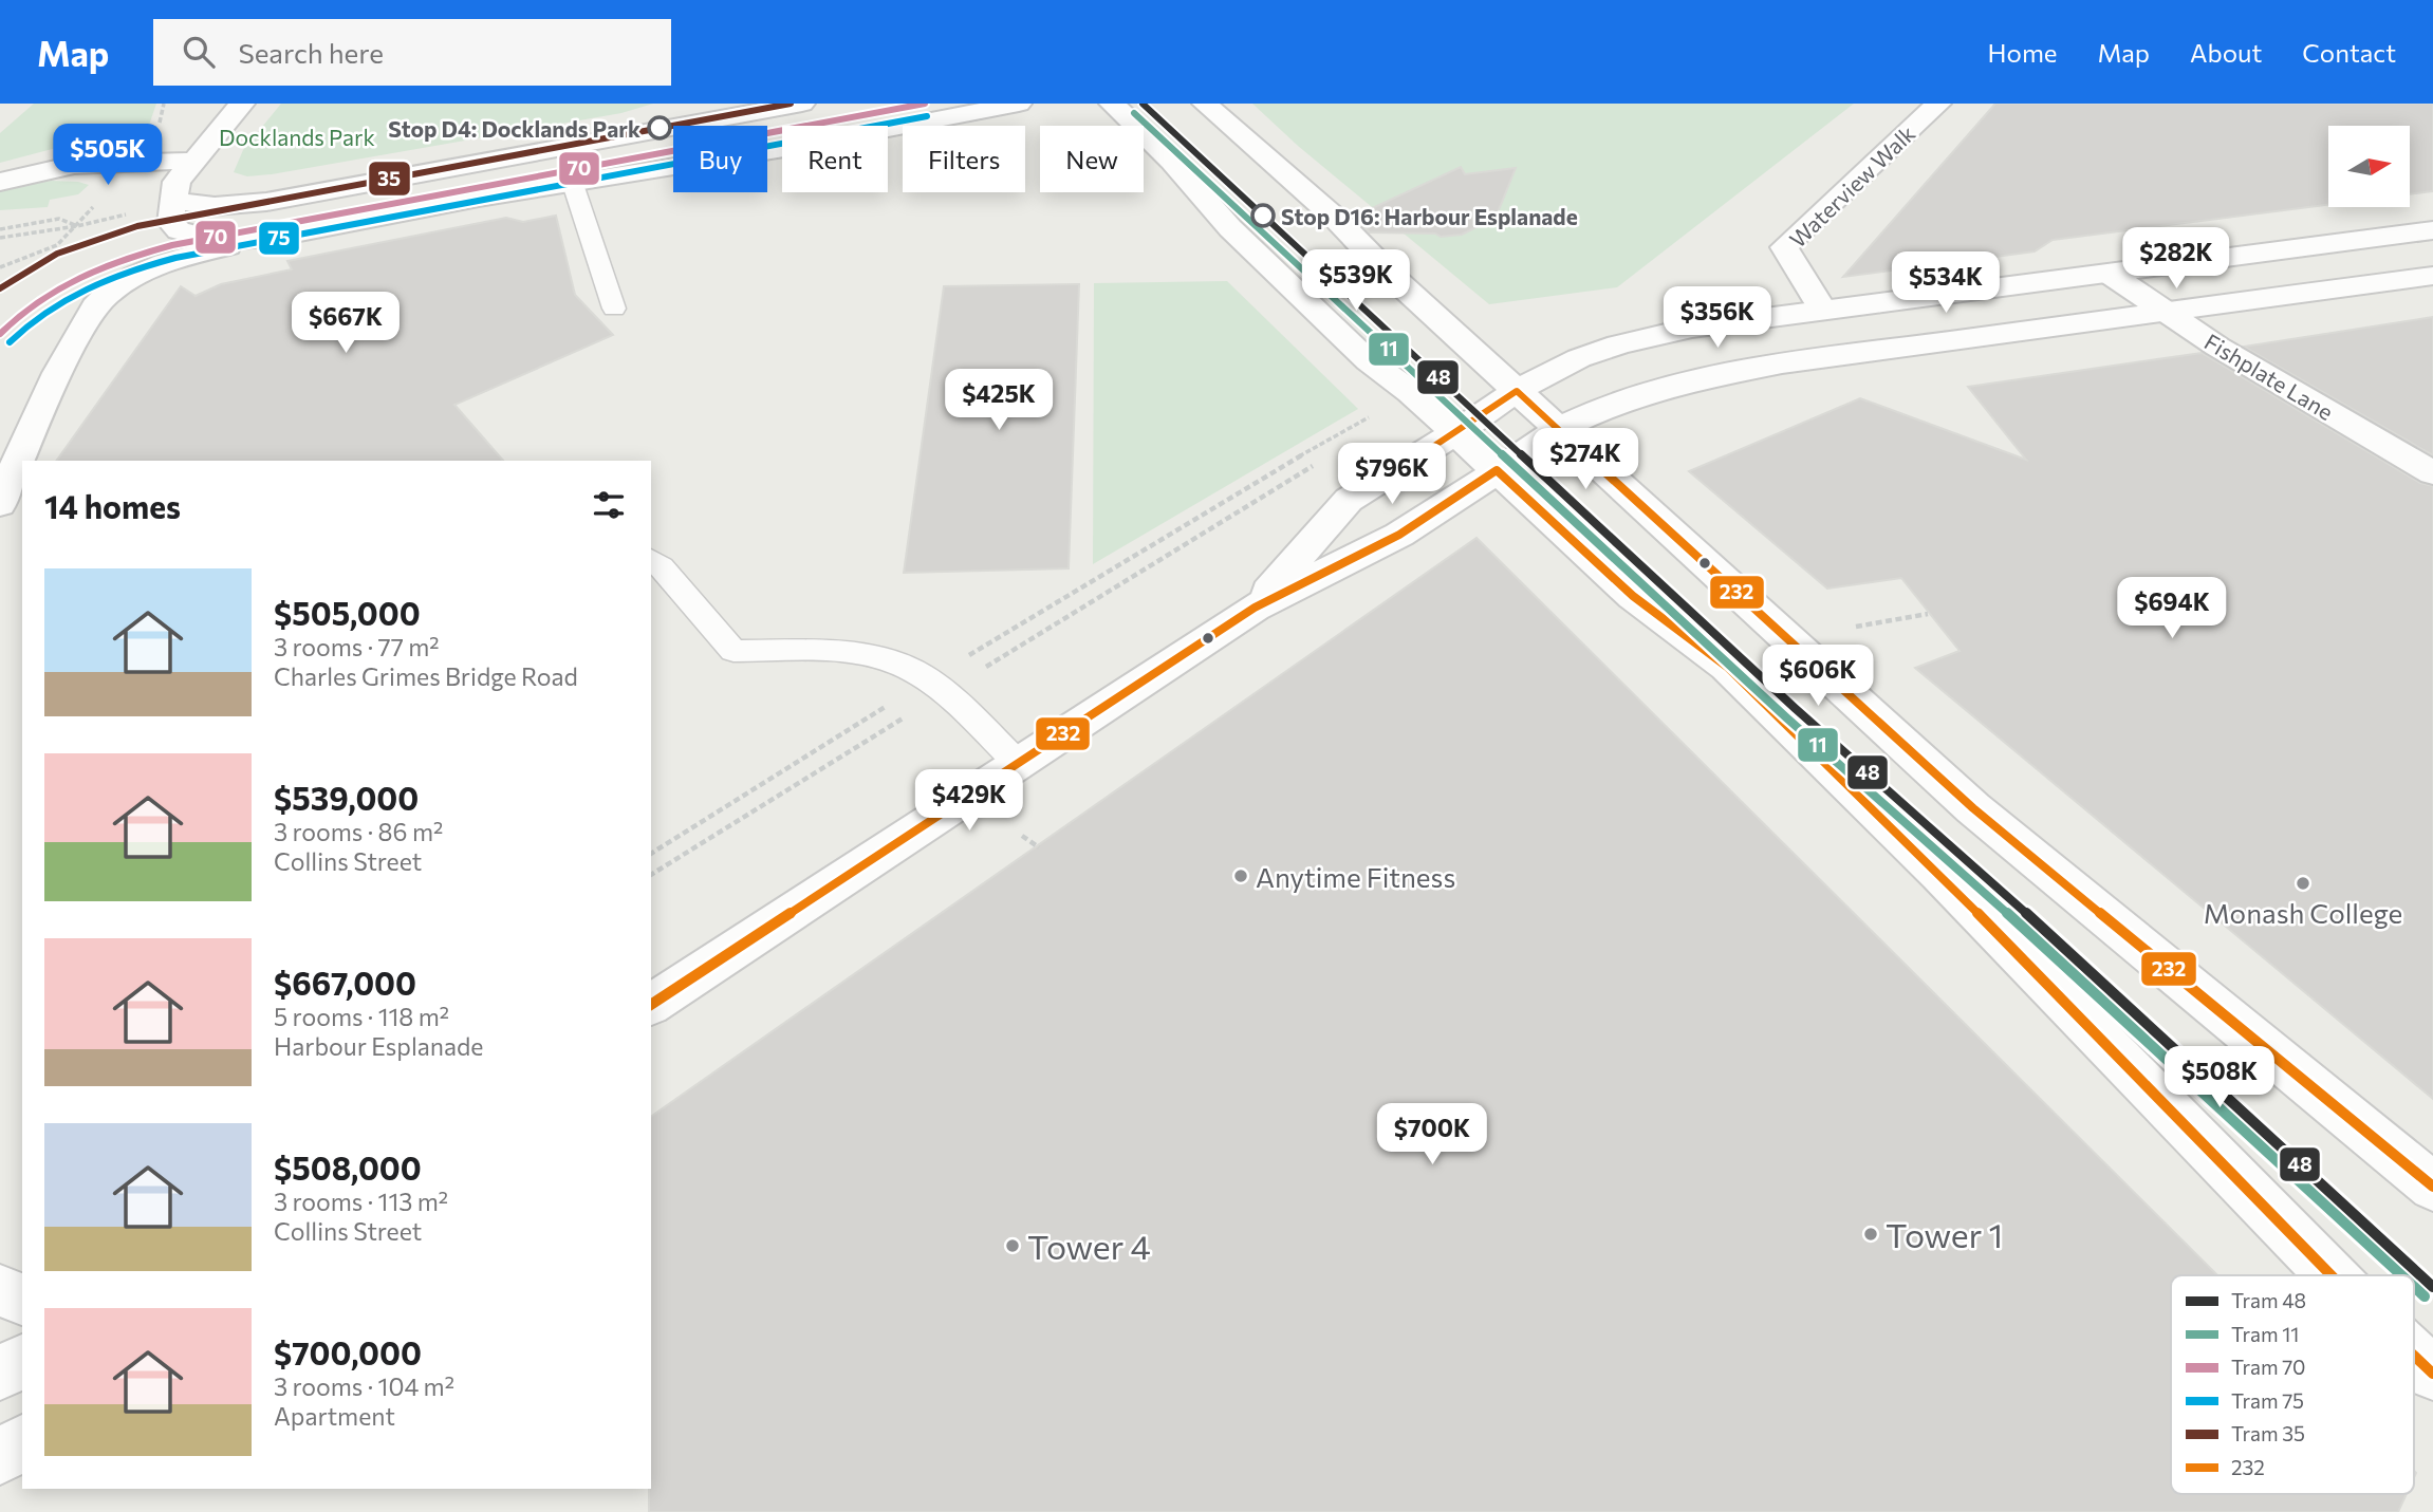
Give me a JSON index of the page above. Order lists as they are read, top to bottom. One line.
{"streets":{"street":["Waterview Walk","Fishplate Lane"]},"parks":["Docklands Park"],"places":["Stop D4: Docklands Park","Stop D16: Harbour Esplanade","Anytime Fitness","Monash College","Tower 1","Tower 4"],"lines":["tram line 48","tram line 70","tram line 35","tram line 11","tram line 75","transit line 232"],"legend":["Tram 48","Tram 11","Tram 70","Tram 75","Tram 35","232"],"north":"right","page":{"header":"Map","search":"Search here","nav":["Home","Map","About","Contact"],"price":["$505K","$282K","$539K","$534K","$356K","$667K","$425K","$274K","$796K","$694K","$606K","$429K","$508K","$700K"],"chip":["Buy","Rent","Filters","New"],"heading":"14 homes","list":[{"name":"$505,000","note":"3 rooms · 77 m² · Charles Grimes Bridge Road"},{"name":"$539,000","note":"3 rooms · 86 m² · Collins Street"},{"name":"$667,000","note":"5 rooms · 118 m² · Harbour Esplanade"},{"name":"$508,000","note":"3 rooms · 113 m² · Collins Street"},{"name":"$700,000","note":"3 rooms · 104 m² · Apartment"}]}}
